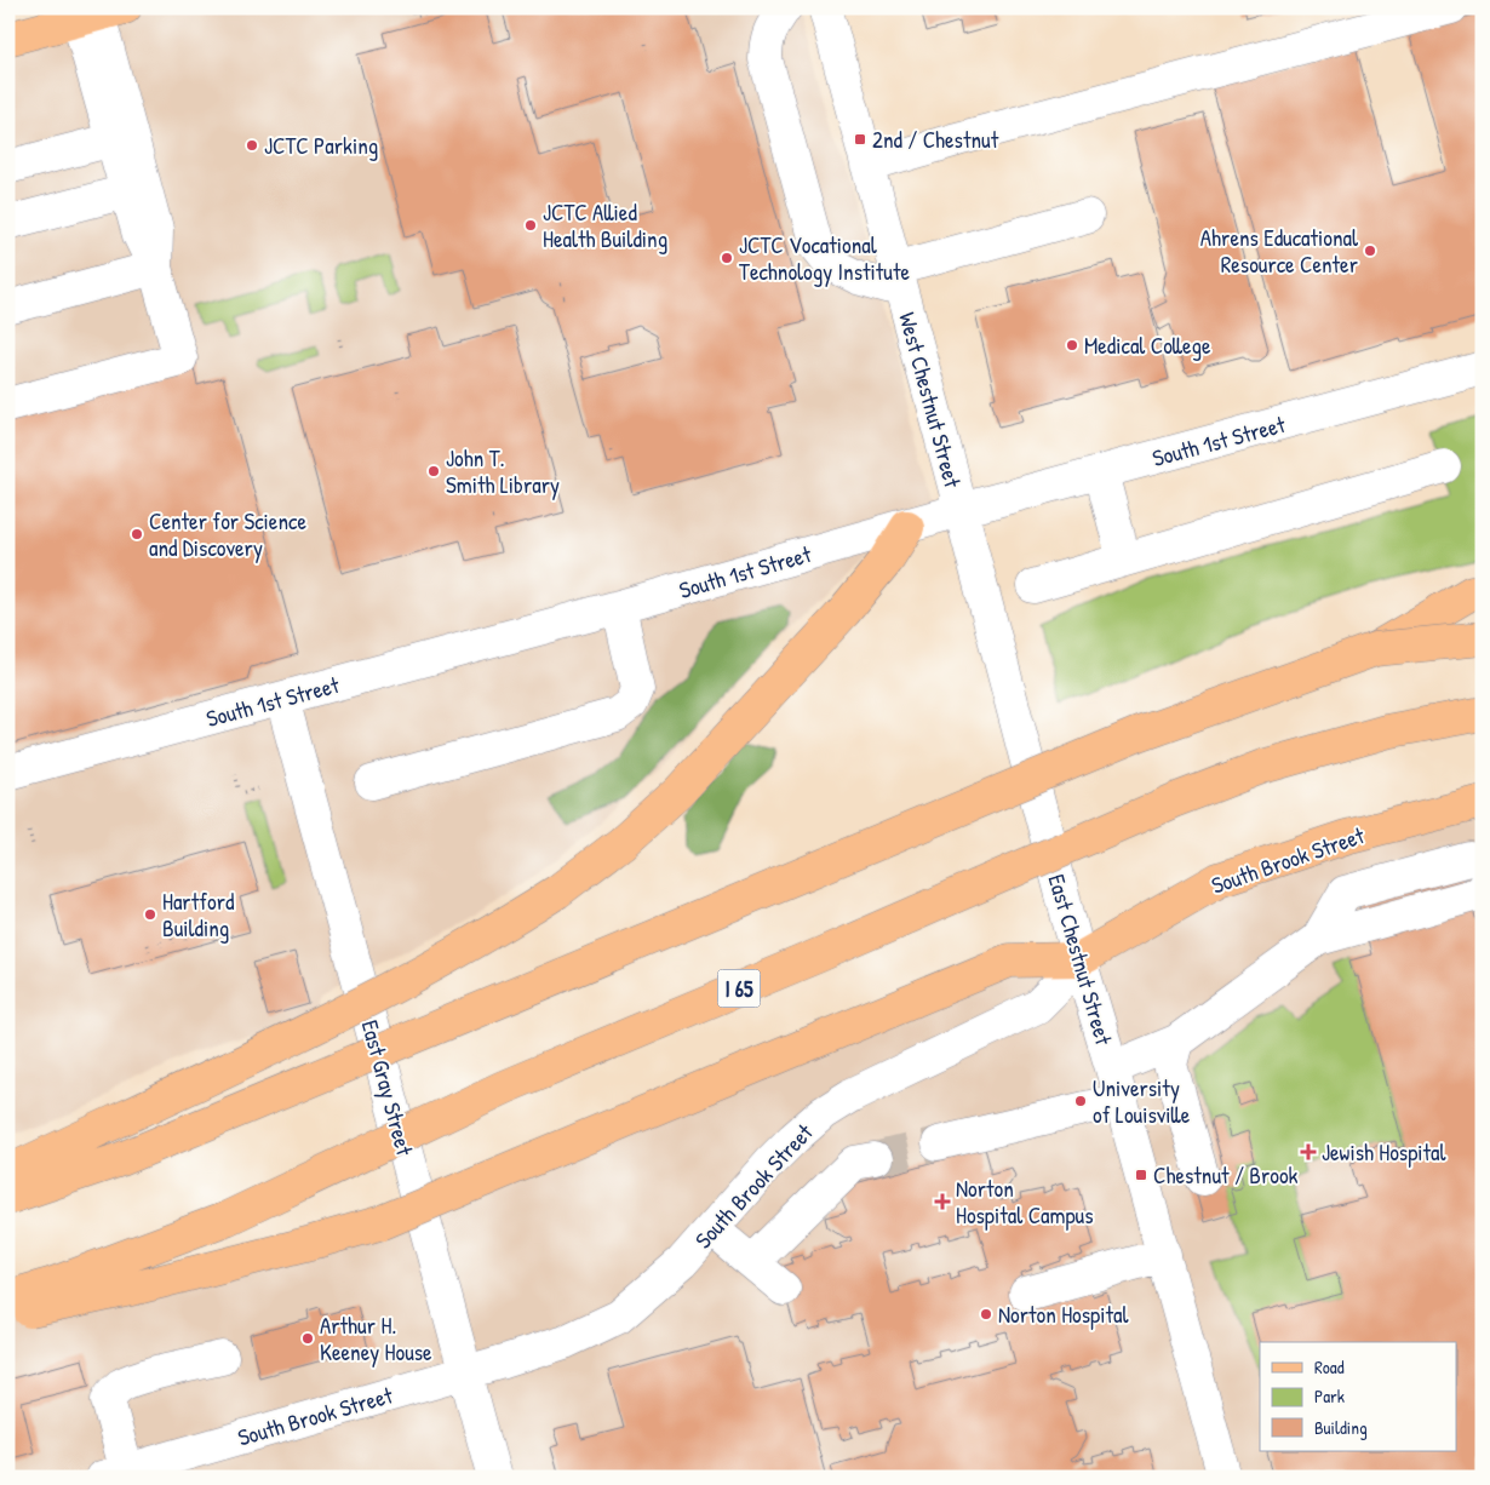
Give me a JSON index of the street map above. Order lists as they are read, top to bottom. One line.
{"streets":{"main road":["South Brook Street","I 65"],"street":["West Chestnut Street","South 1st Street","East Chestnut Street","East Gray Street"]},"crossings":[["West Chestnut Street","South 1st Street"],["West Chestnut Street","East Chestnut Street"],["South 1st Street","East Chestnut Street"],["South 1st Street","East Gray Street"],["South Brook Street","East Chestnut Street"],["South Brook Street","East Gray Street"]],"places":{"transit":["2nd / Chestnut","Chestnut / Brook"],"other":["JCTC Parking","JCTC Allied Health Building","Ahrens Educational Resource Center","JCTC Vocational Technology Institute","Medical College","John T. Smith Library","Center for Science and Discovery","Hartford Building","University of Louisville","Norton Hospital","Arthur H. Keeney House"],"health":["Jewish Hospital","Norton Hospital Campus"]},"legend":["Road","Park","Building"]}
